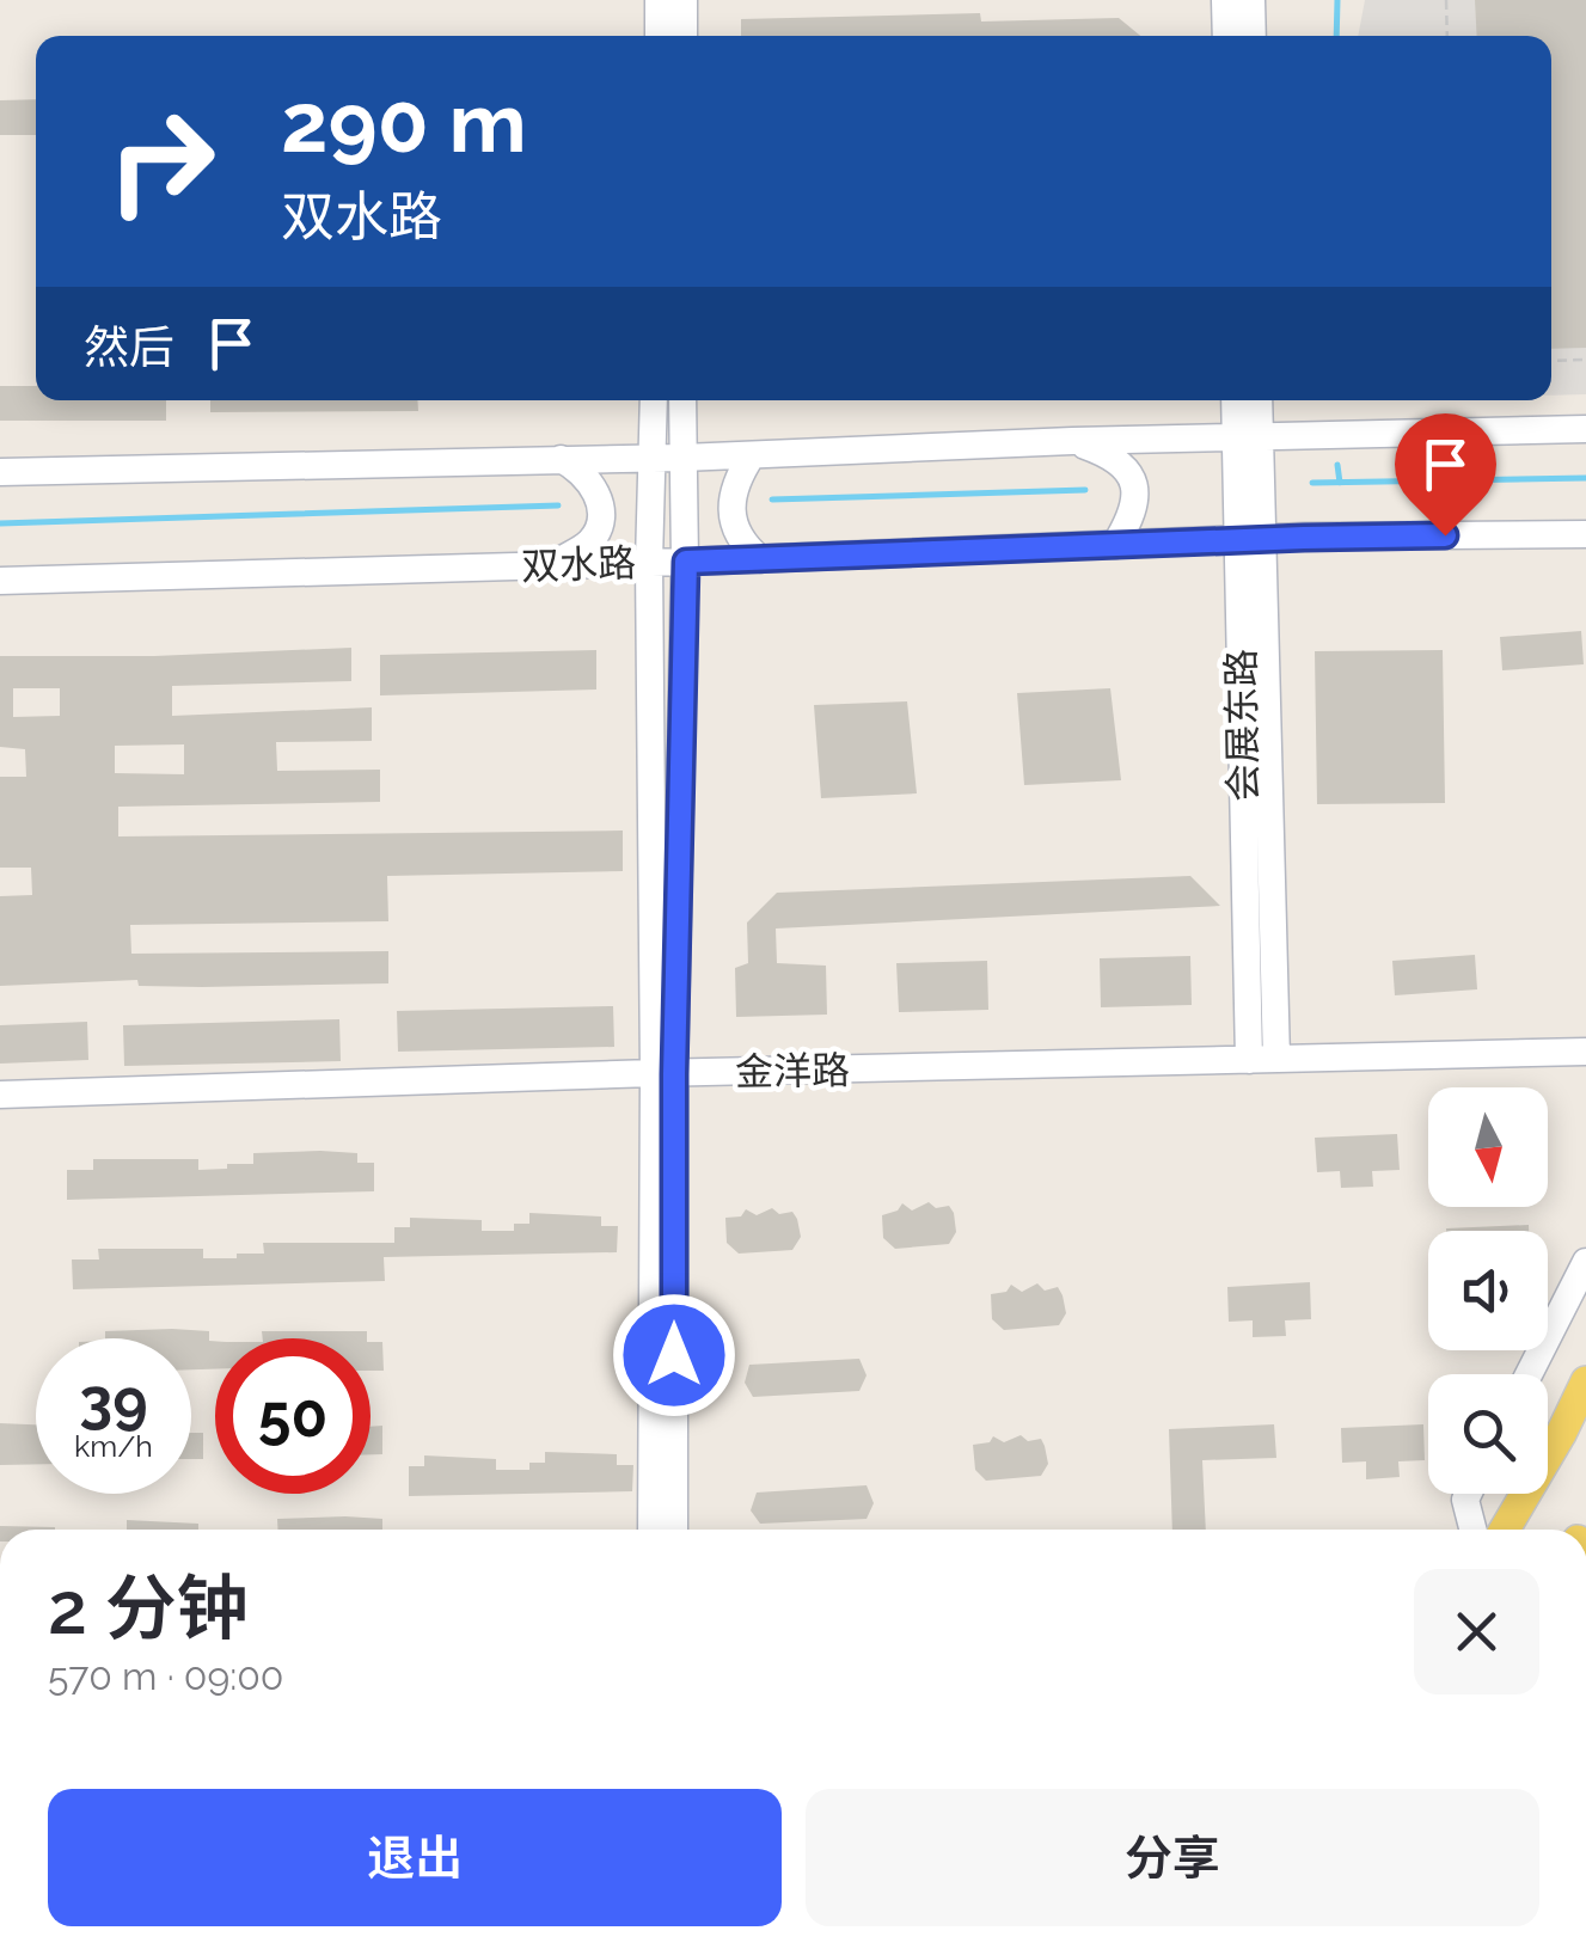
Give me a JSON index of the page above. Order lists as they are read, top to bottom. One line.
{"streets":{"main road":["双水路","会展东路","金洋路"]},"crossings":[["双水路","会展东路"],["会展东路","金洋路"]],"north":"bottom","page":{"turn":["290 m","双水路"],"then":"然后","speed":"39 km/h","limit":"50","heading":["2 分钟","570 m · 09:00"],"buttons":["退出","分享"]}}
